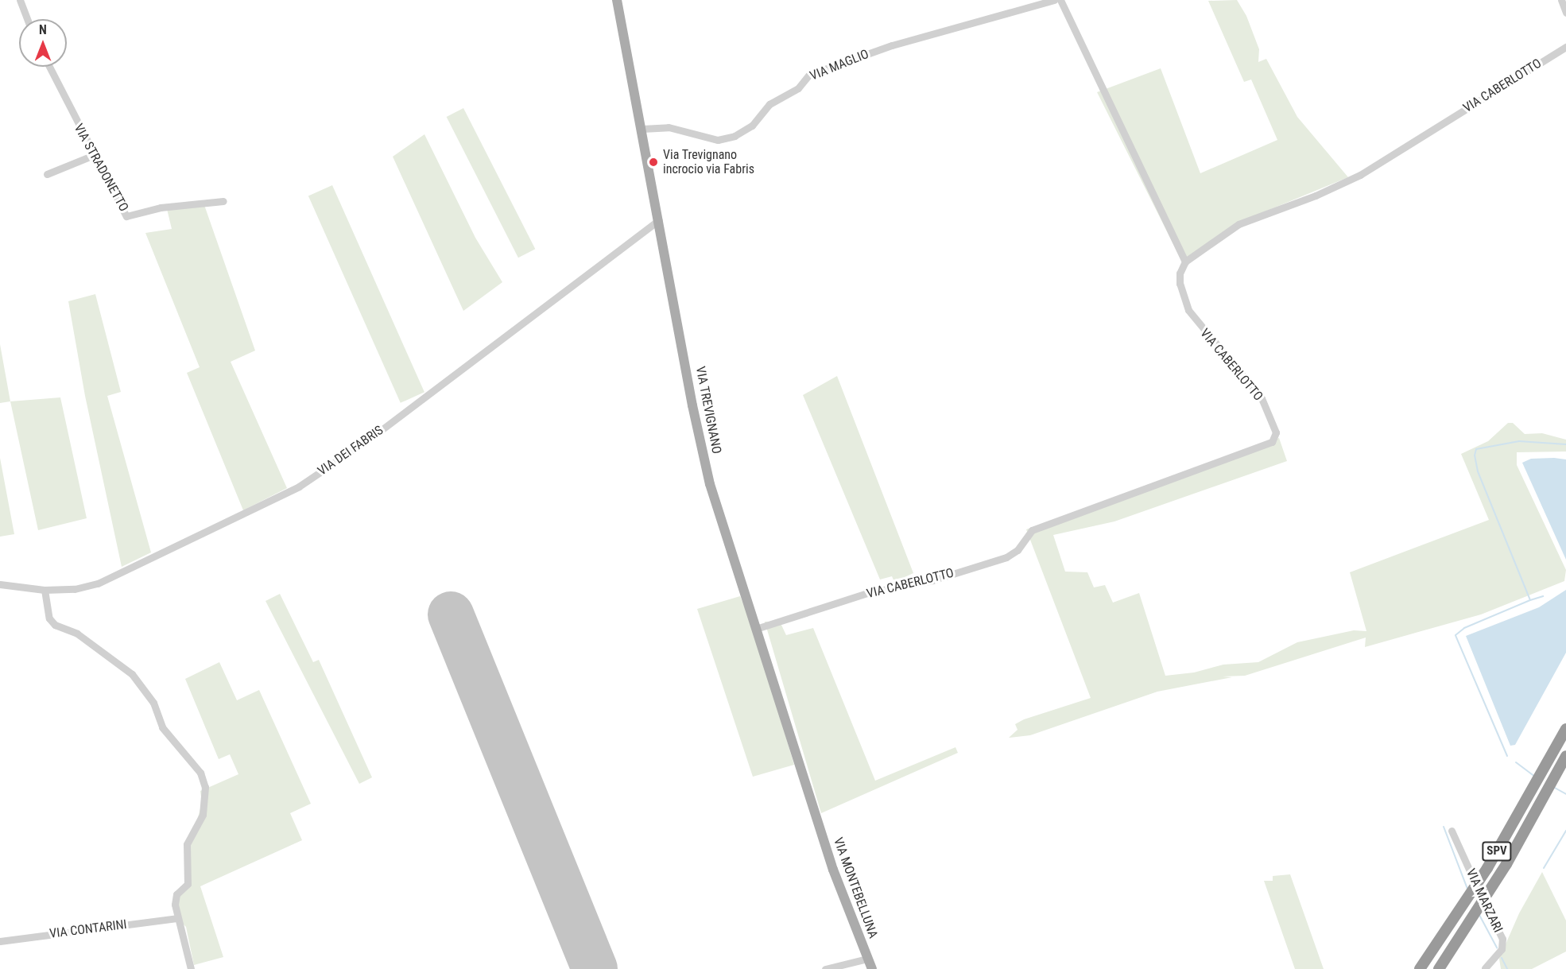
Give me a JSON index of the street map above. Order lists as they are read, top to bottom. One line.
{"streets":{"highway":["SPV"],"main road":["VIA TREVIGNANO","VIA MONTEBELLUNA"],"street":["VIA MAGLIO","VIA CABERLOTTO","VIA STRADONETTO","VIA DEI FABRIS","VIA MARZARI","VIA CONTARINI"]},"crossings":[["VIA MAGLIO","VIA TREVIGNANO"],["VIA CABERLOTTO","VIA TREVIGNANO"],["VIA TREVIGNANO","VIA DEI FABRIS"],["VIA TREVIGNANO","VIA MONTEBELLUNA"]],"places":["Via Trevignano incrocio via Fabris"],"north":"top"}
